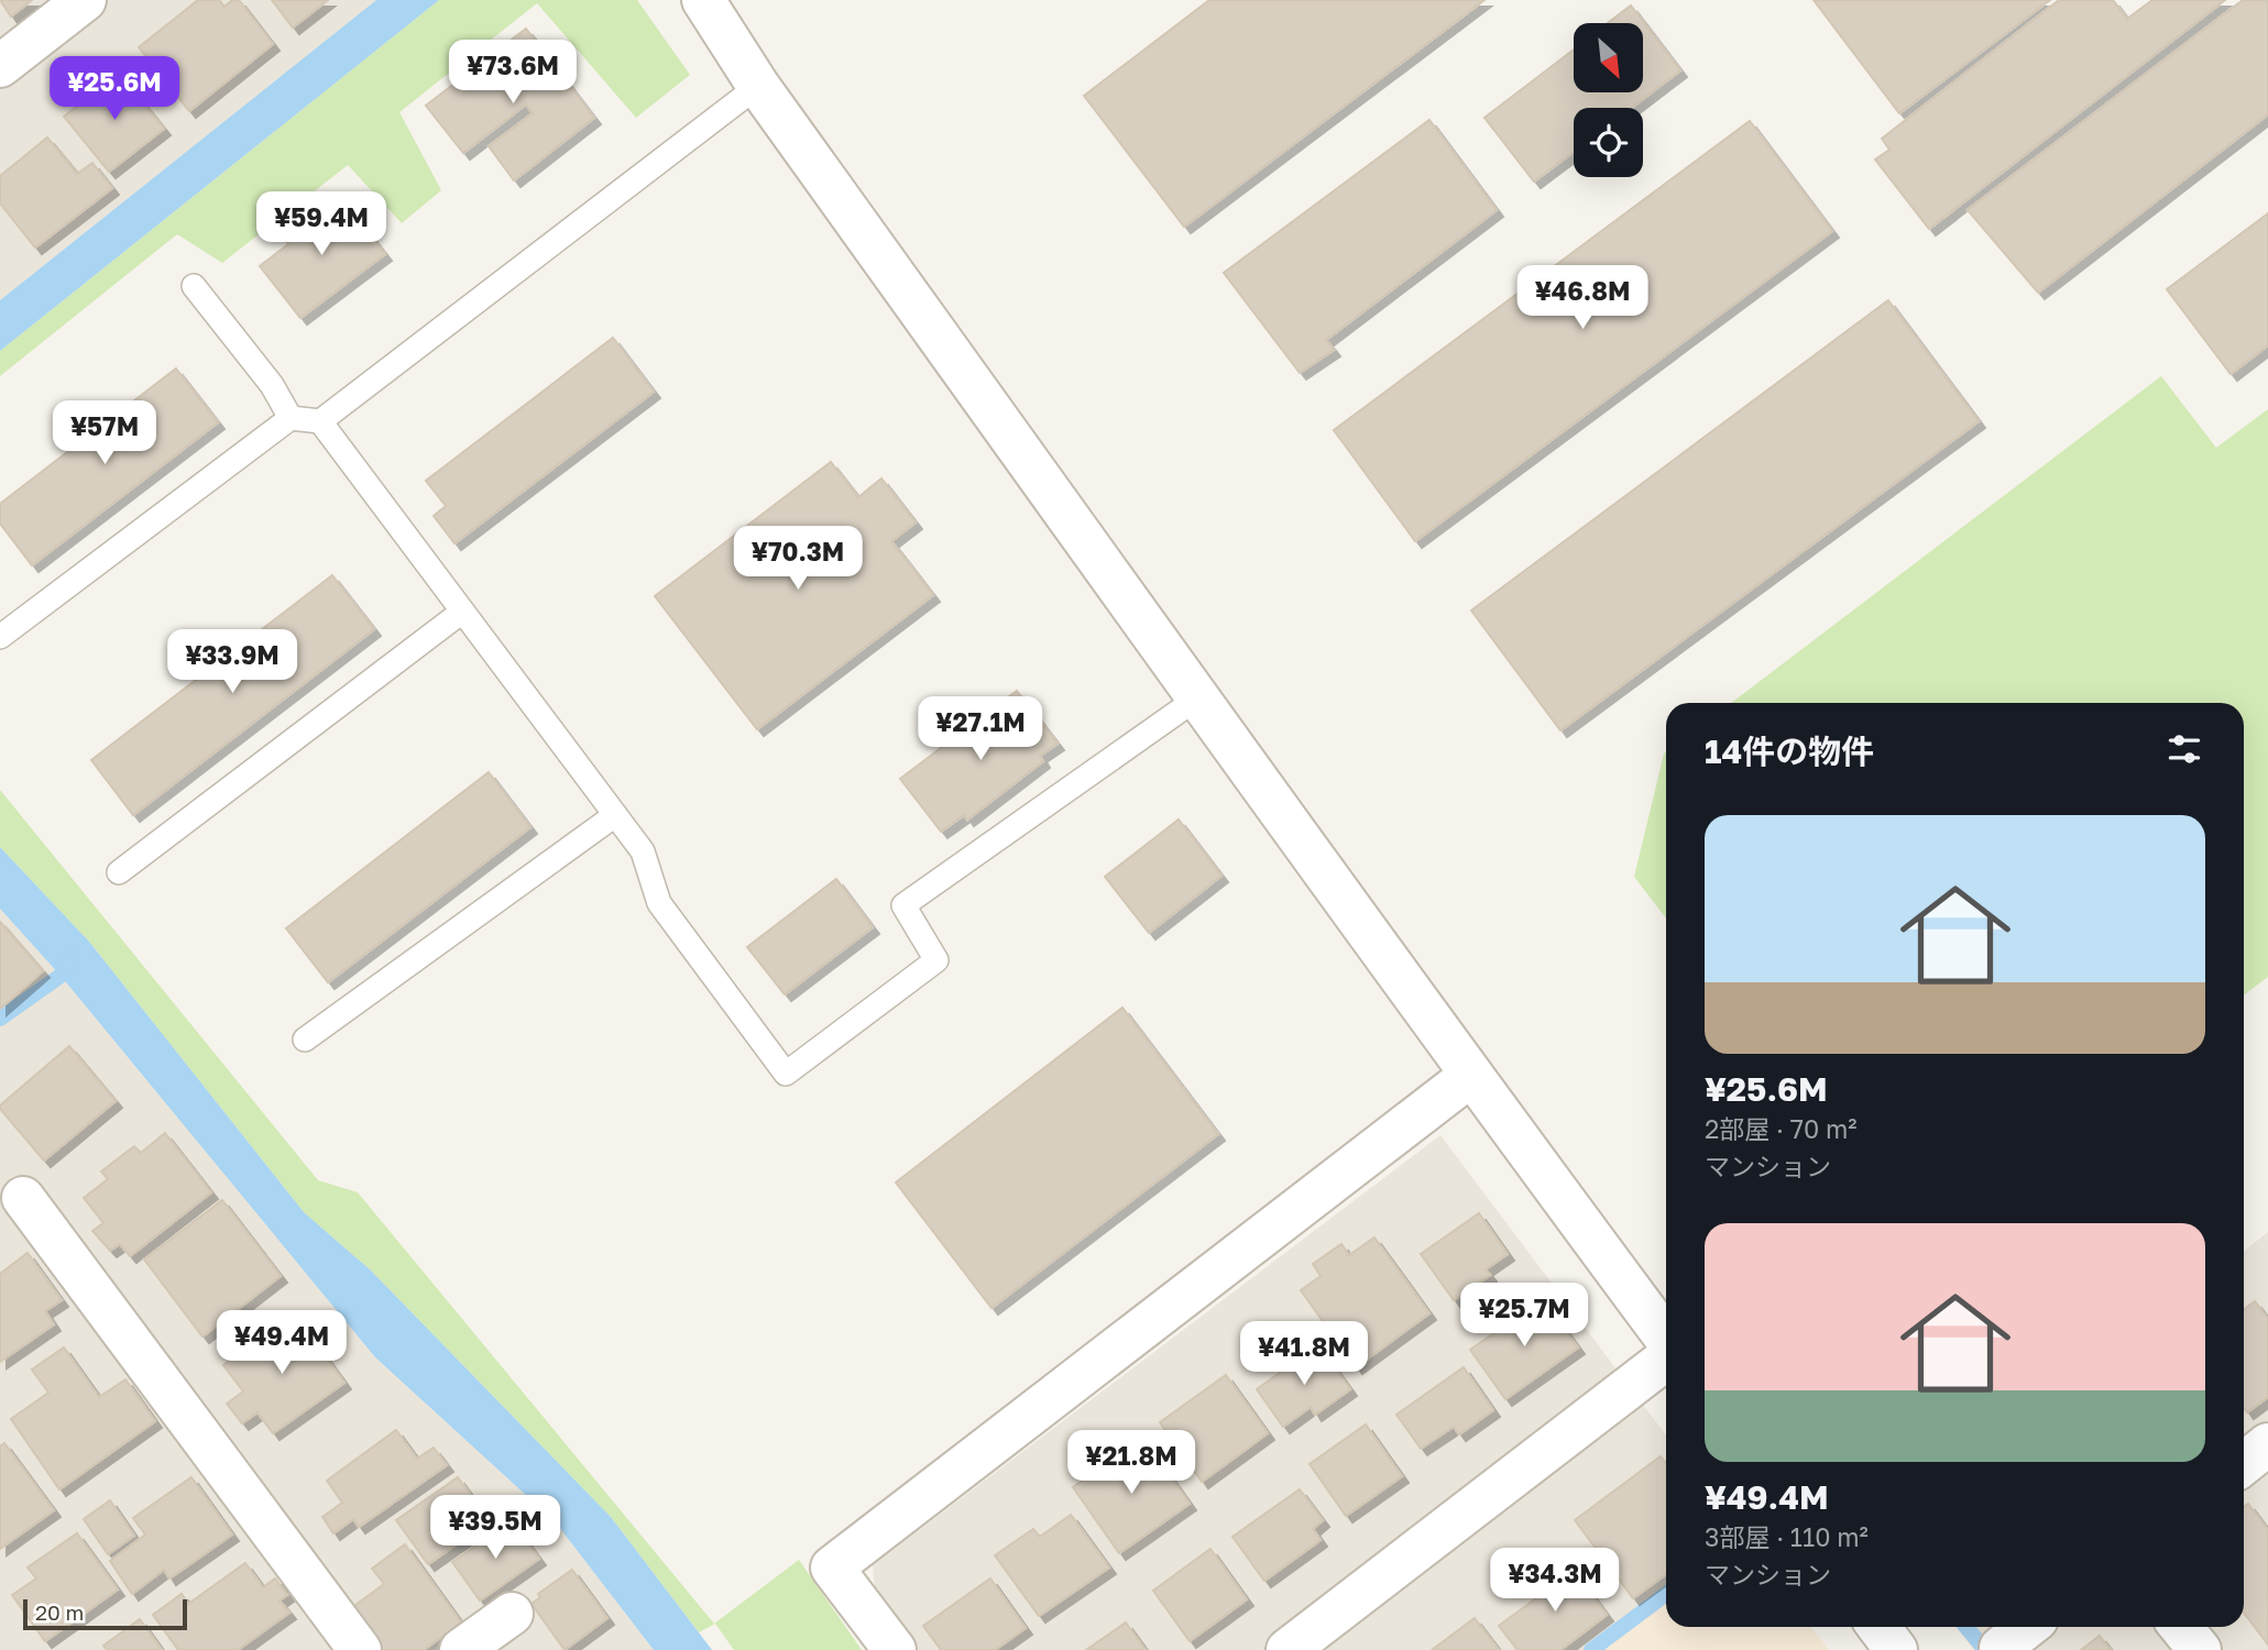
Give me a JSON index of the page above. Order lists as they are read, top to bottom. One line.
{"scale_bar":"20 m","north":"bottom right","page":{"price":["¥73.6M","¥25.6M","¥59.4M","¥46.8M","¥57M","¥70.3M","¥33.9M","¥27.1M","¥25.7M","¥49.4M","¥41.8M","¥21.8M","¥39.5M","¥34.3M"],"heading":"14件の物件","list":[{"name":"¥25.6M","note":"2部屋 · 70 m² · マンション"},{"name":"¥49.4M","note":"3部屋 · 110 m² · マンション"}],"scale":"20 m"}}
